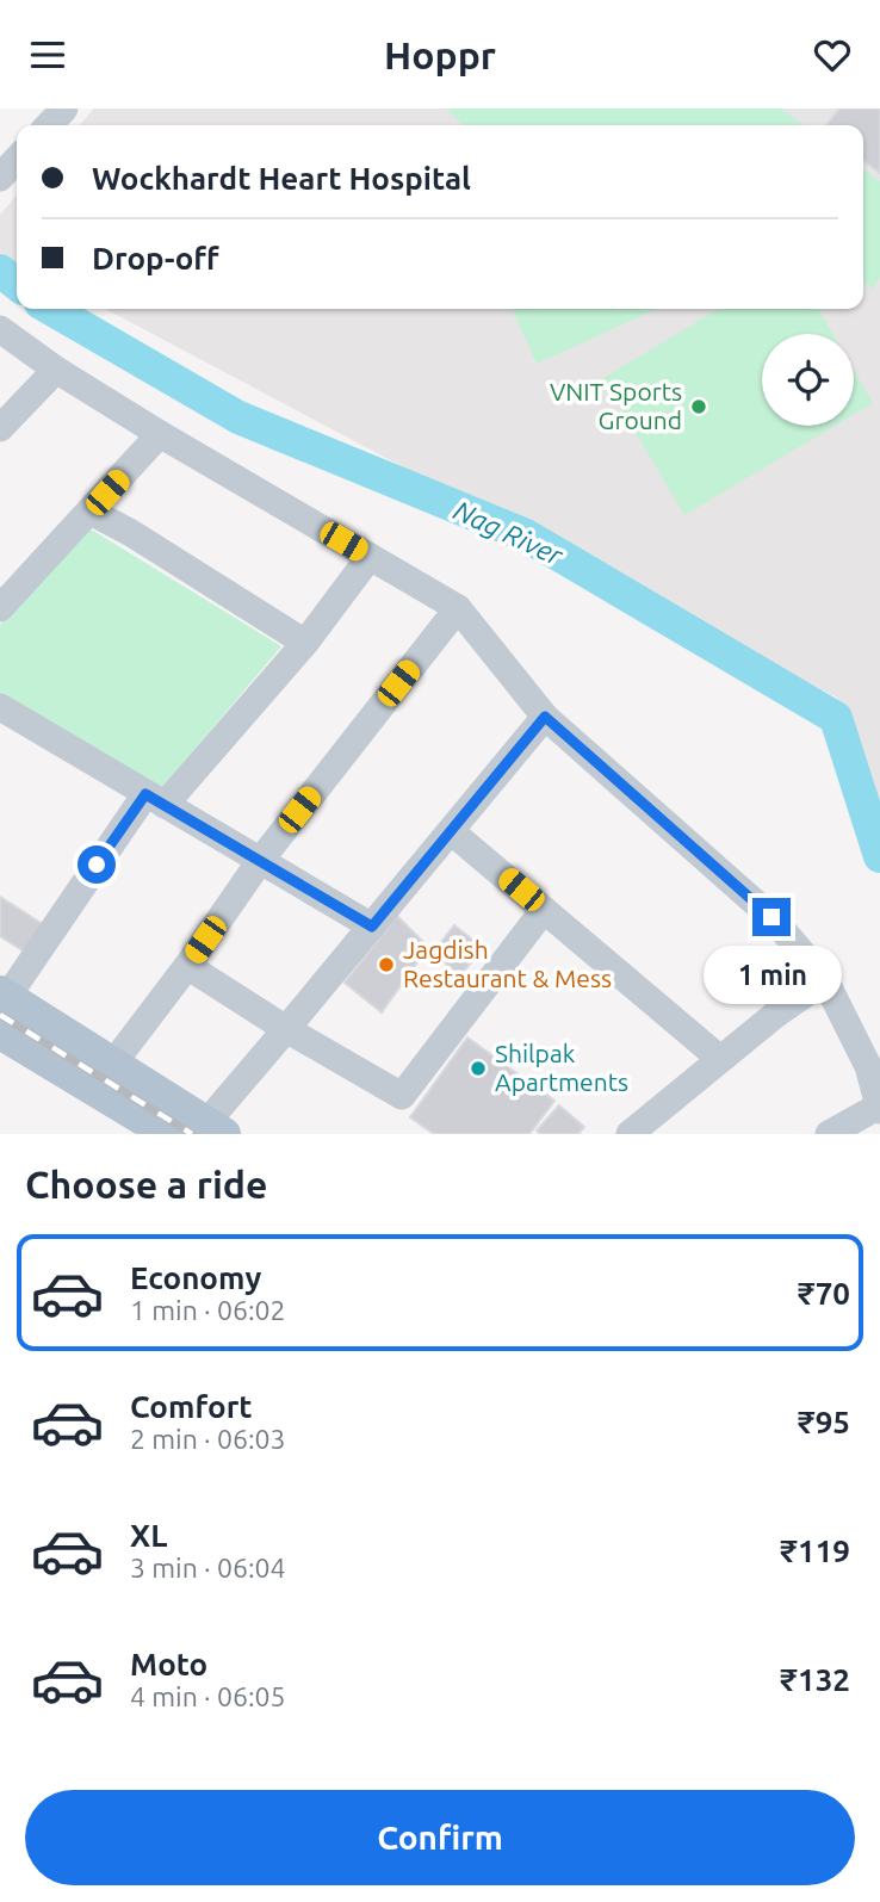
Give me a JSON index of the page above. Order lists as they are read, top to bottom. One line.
{"water":["Nag River"],"places":["VNIT Sports Ground","Jagdish Restaurant & Mess","Shilpak Apartments"],"page":{"header":"Hoppr","banner":["Wockhardt Heart Hospital","Drop-off"],"bubble":"1 min","heading":"Choose a ride","list":[{"name":"Economy","note":"1 min · 06:02","value":"₹70"},{"name":"Comfort","note":"2 min · 06:03","value":"₹95"},{"name":"XL","note":"3 min · 06:04","value":"₹119"},{"name":"Moto","note":"4 min · 06:05","value":"₹132"}],"buttons":"Confirm"}}
